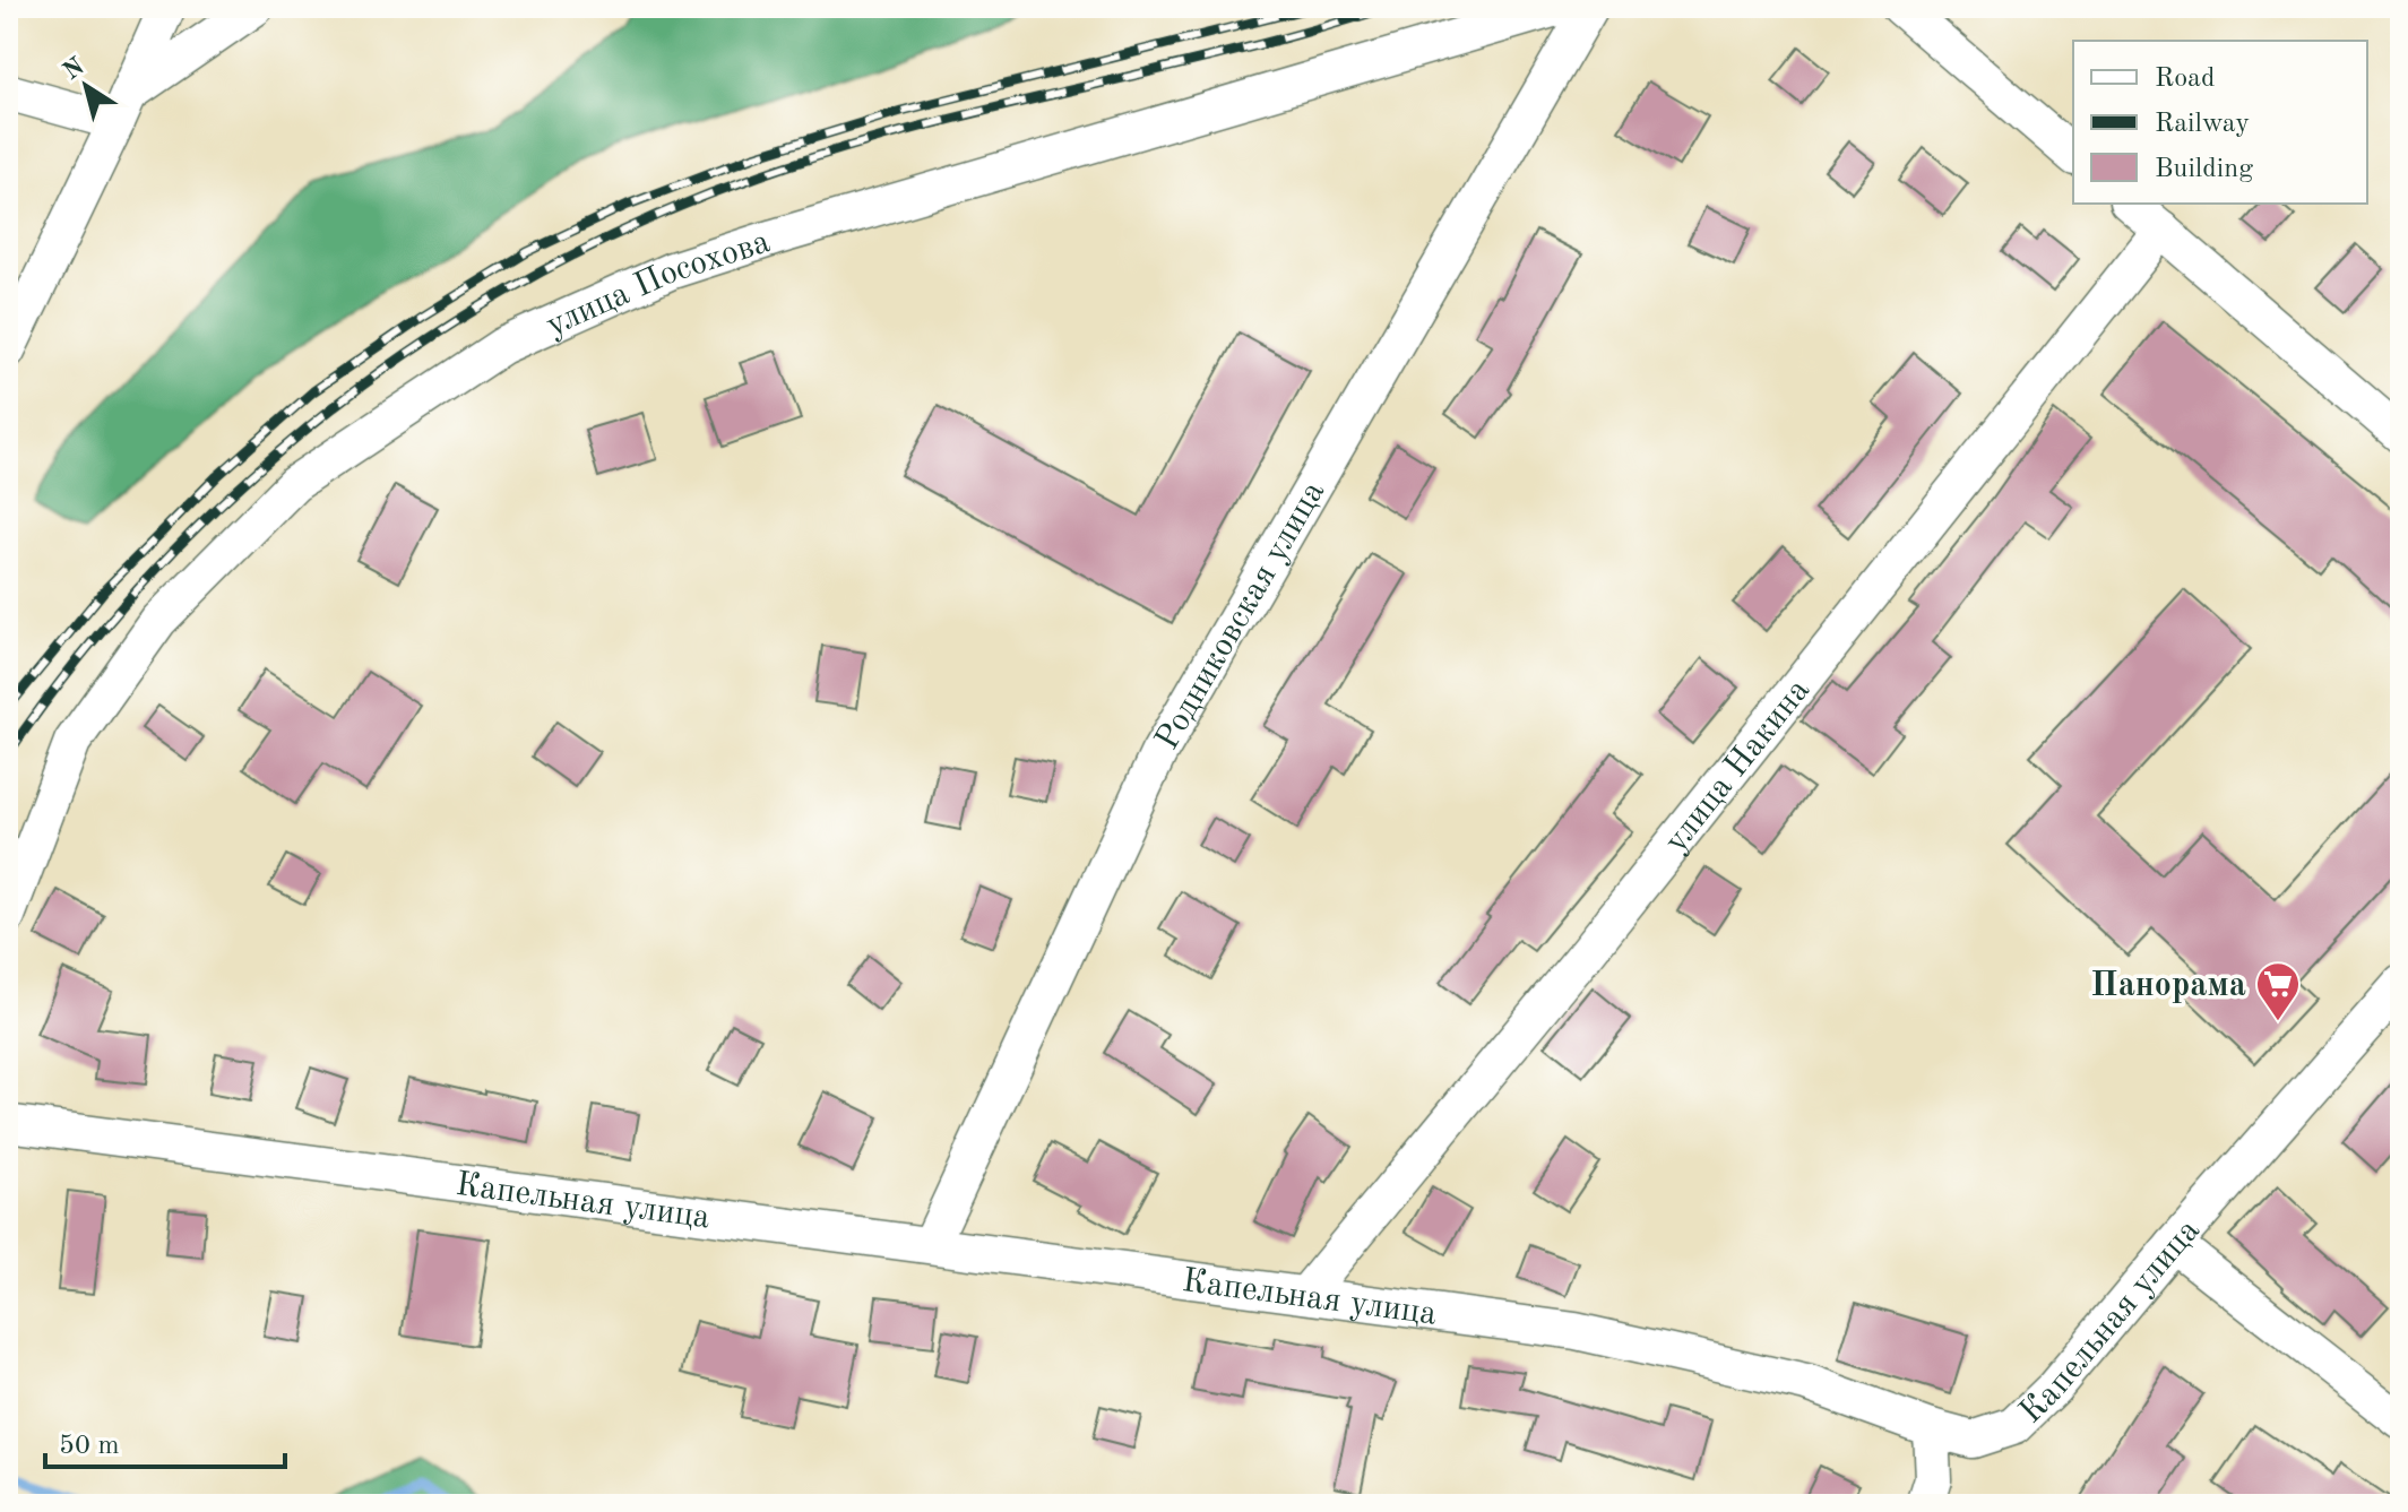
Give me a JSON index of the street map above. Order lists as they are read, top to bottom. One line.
{"streets":{"street":["улица Посохова","Родниковская улица","улица Накина","Капельная улица"]},"crossings":[["Родниковская улица","Капельная улица"],["улица Накина","Капельная улица"]],"places":{"supermarket":["Панорама"]},"legend":["Road","Railway","Building"],"scale_bar":"50 m","north":"top left"}
